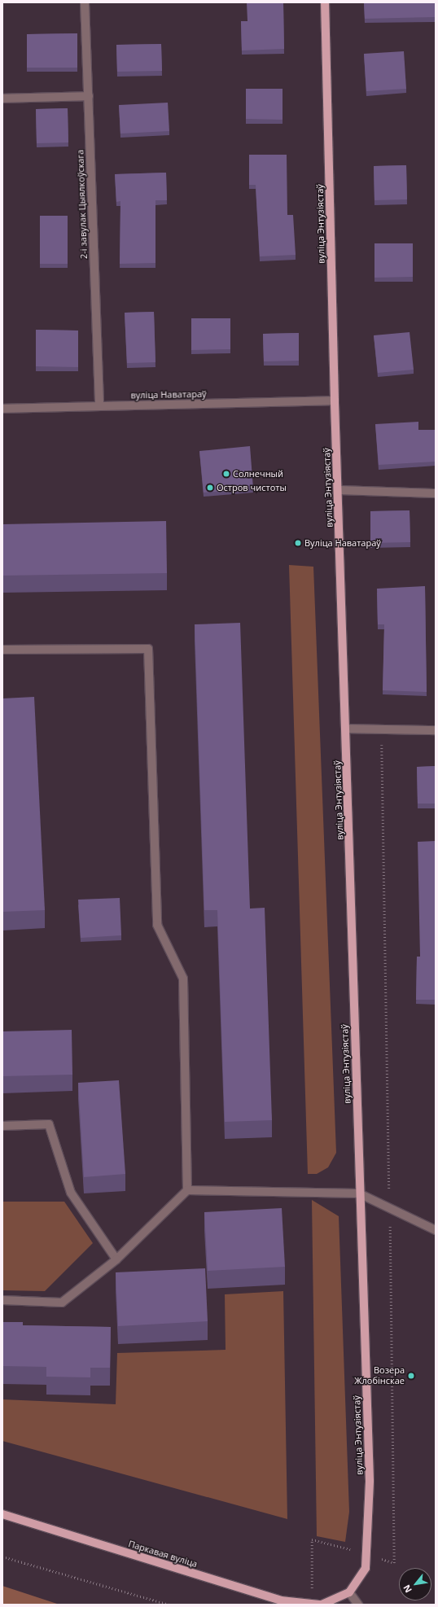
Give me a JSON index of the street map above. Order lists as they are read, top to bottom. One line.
{"streets":{"main road":["вуліца Энтузіястаў","Паркавая вуліца"],"street":["2-і завулак Цыялкоўскага","вуліца Наватараў"]},"crossings":[["2-і завулак Цыялкоўскага","вуліца Наватараў"],["вуліца Энтузіястаў","вуліца Наватараў"],["вуліца Энтузіястаў","Паркавая вуліца"]],"places":["Солнечный","Остров чистоты","Вуліца Наватараў","Возера Жлобінскае"],"north":"bottom left"}
